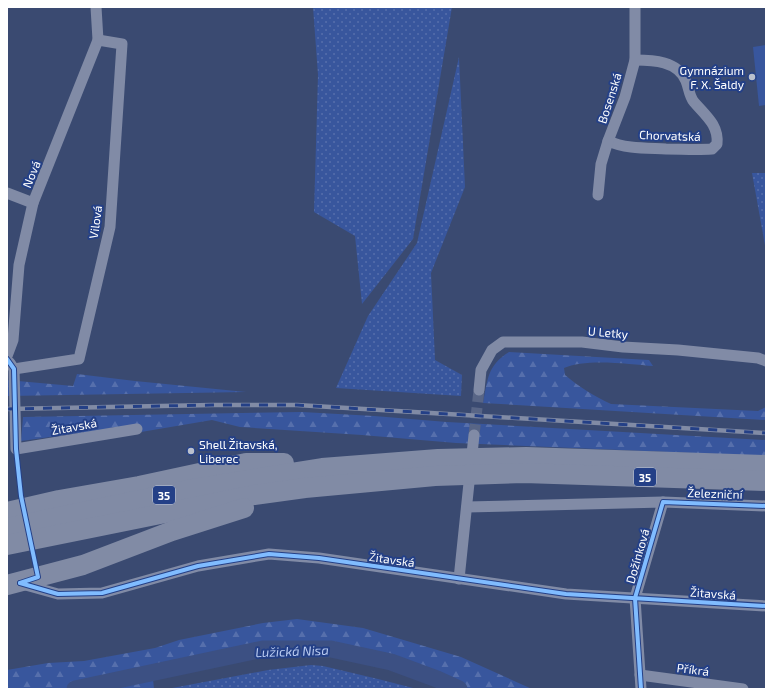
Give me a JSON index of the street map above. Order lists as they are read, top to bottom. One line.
{"streets":{"highway":["35"],"street":["Bosenská","Chorvatská","Nová","Vilová","U Letky","Žitavská","Železniční","Dožínková","Příkrá"]},"crossings":[["Bosenská","Chorvatská"],["Nová","Vilová"],["Vilová","Žitavská"],["Žitavská","Dožínková"],["Železniční","Dožínková"],["Dožínková","Příkrá"]],"water":["Lužická Nisa"],"places":["Gymnázium F. X. Šaldy","Shell Žitavská, Liberec"]}
